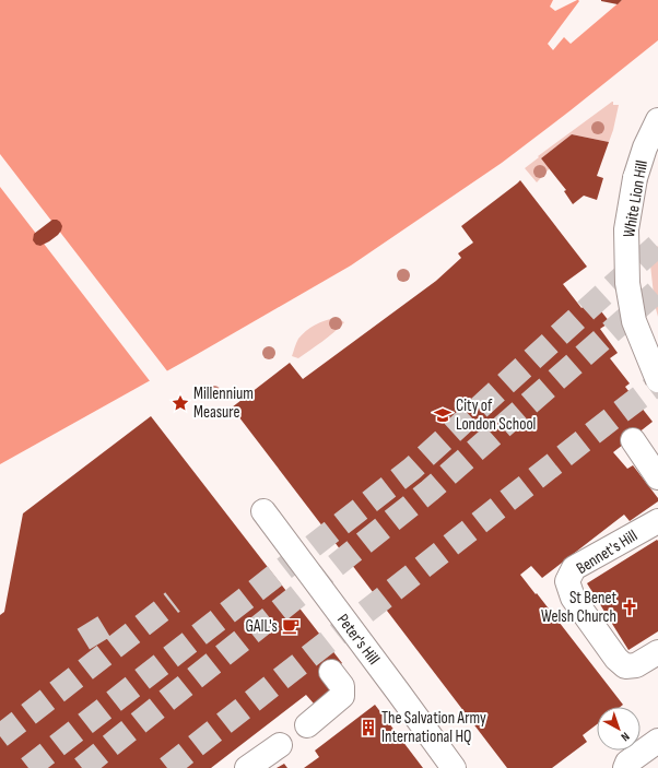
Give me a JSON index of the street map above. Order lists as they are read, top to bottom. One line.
{"streets":{"street":["White Lion Hill","Bennet's Hill","Peter's Hill"]},"places":{"place":["Millennium Measure"],"school or university":["City of London School"],"church":["St Benet Welsh Church"],"cafe":["GAIL's"],"building":["The Salvation Army International HQ"]},"north":"bottom right"}
